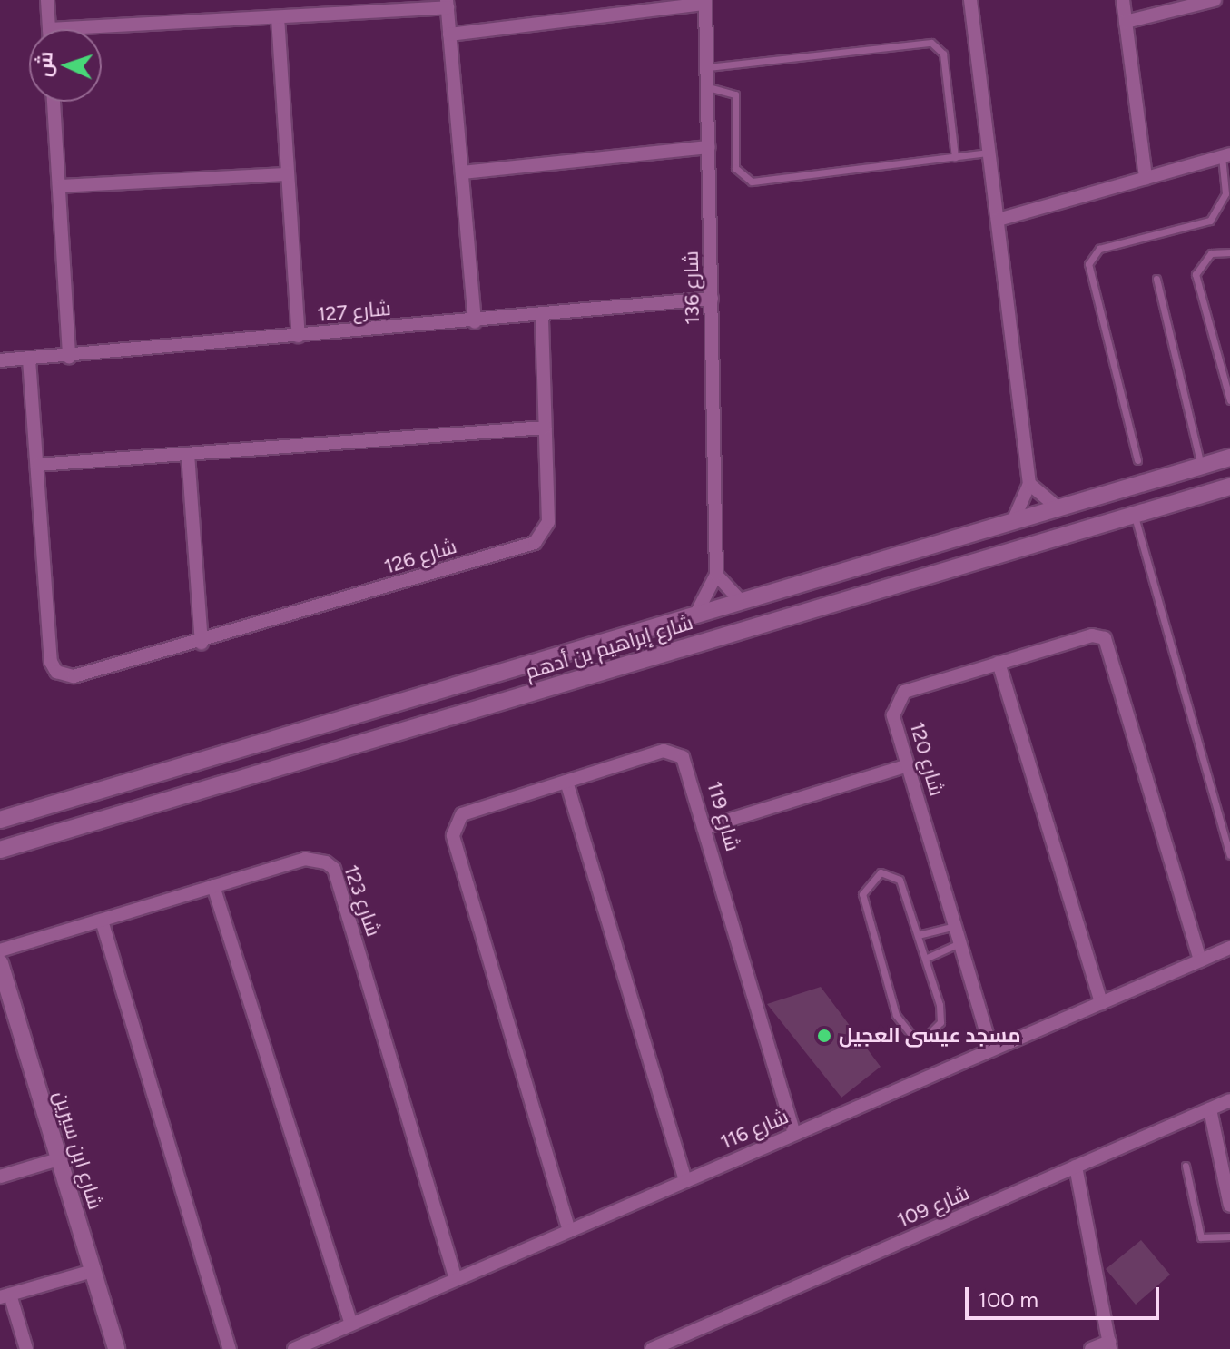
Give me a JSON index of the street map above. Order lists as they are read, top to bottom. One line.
{"streets":{"street":["شارع 136","شارع 127","شارع 126","شارع إبراهيم بن أدهم","شارع 120","شارع 119","شارع 123","شارع 116","شارع ابن سيرين","شارع 109"]},"crossings":[["شارع 136","شارع 127"],["شارع 136","شارع إبراهيم بن أدهم"],["شارع 127","شارع 126"],["شارع 120","شارع 116"],["شارع 119","شارع 116"],["شارع 123","شارع 116"]],"places":["مسجد عيسى العجيل"],"scale_bar":"100 m","north":"left"}
